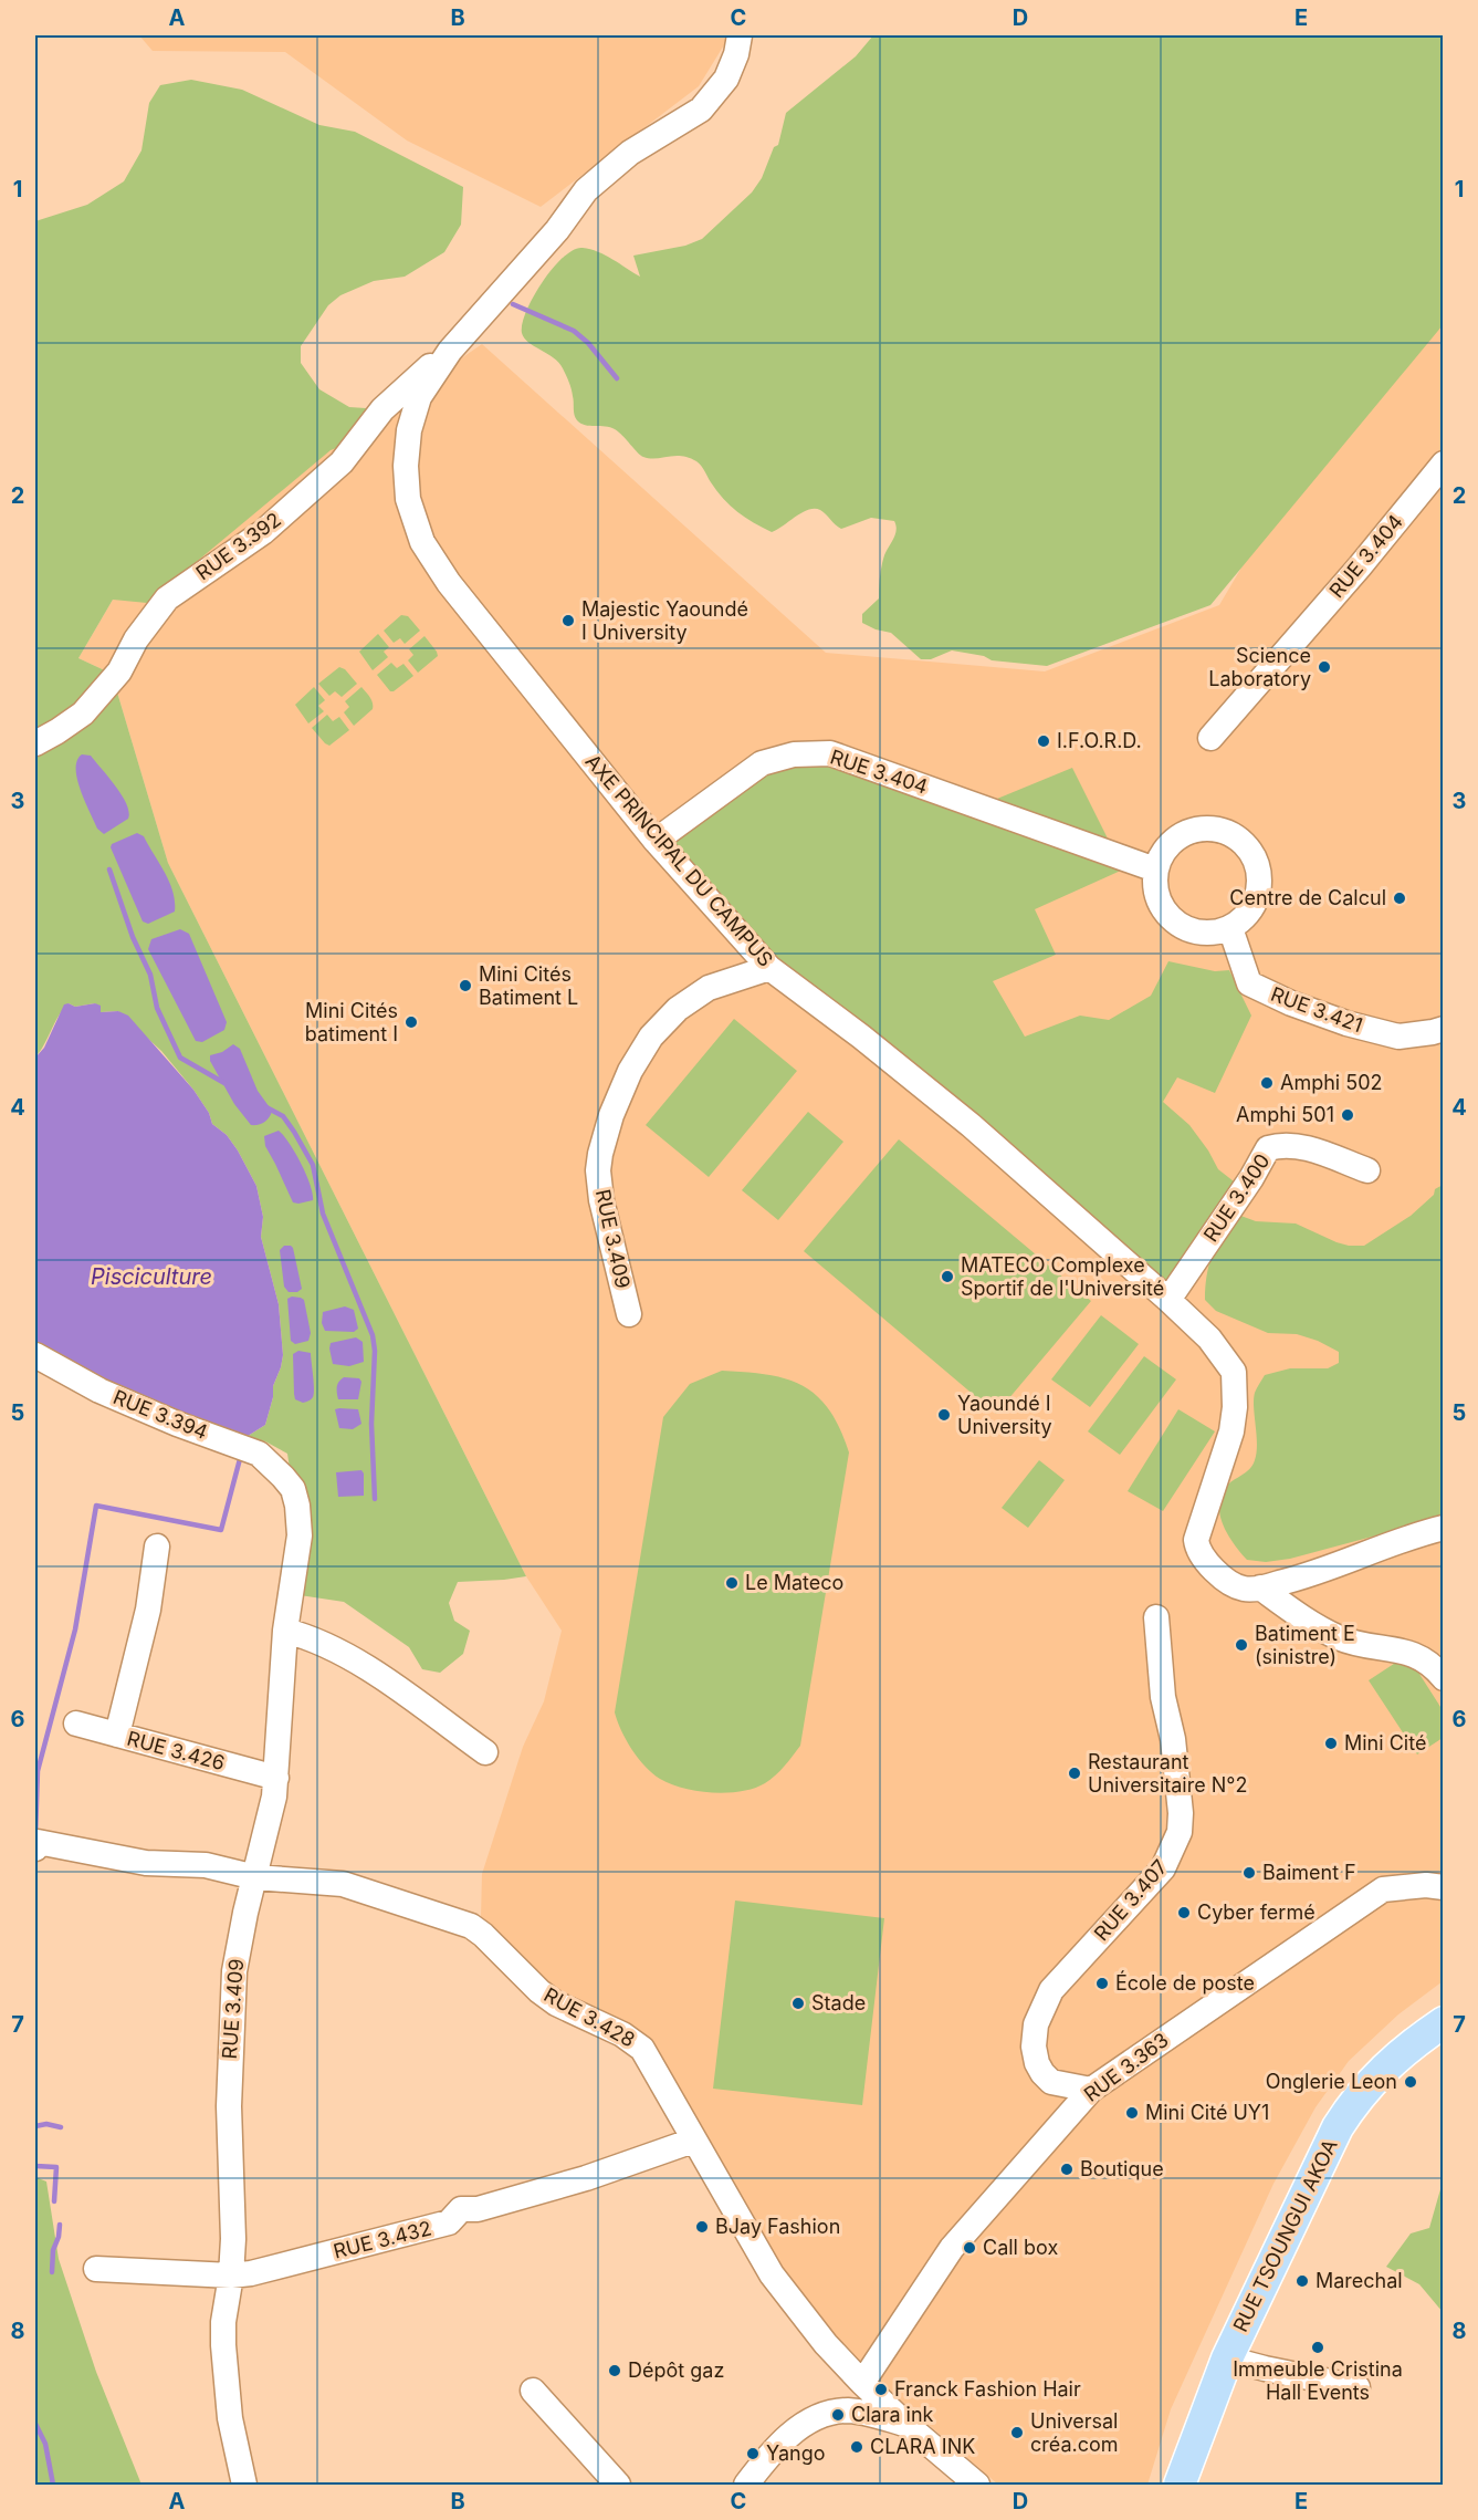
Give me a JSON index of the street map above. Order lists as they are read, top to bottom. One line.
{"streets":{"main road":["RUE TSOUNGUI AKOA"],"street":["RUE 3.392","RUE 3.404","AXE PRINCIPAL DU CAMPUS","RUE 3.421","RUE 3.400","RUE 3.409","RUE 3.394","RUE 3.426","RUE 3.407","RUE 3.428","RUE 3.363","RUE 3.432"]},"crossings":[["RUE 3.392","AXE PRINCIPAL DU CAMPUS"],["RUE 3.404","AXE PRINCIPAL DU CAMPUS"],["RUE 3.404","RUE 3.421"],["AXE PRINCIPAL DU CAMPUS","RUE 3.400"],["AXE PRINCIPAL DU CAMPUS","RUE 3.409"],["RUE 3.409","RUE 3.394"],["RUE 3.409","RUE 3.426"],["RUE 3.409","RUE 3.428"],["RUE 3.409","RUE 3.432"],["RUE 3.407","RUE 3.363"],["RUE 3.428","RUE 3.363"],["RUE 3.428","RUE 3.432"]],"water":["Pisciculture"],"places":["Majestic Yaoundé I University","Science Laboratory","I.F.O.R.D.","Centre de Calcul","Mini Cités Batiment L","Mini Cités batiment I","Amphi 502","Amphi 501","MATECO Complexe Sportif de l'Université","Yaoundé I University","Le Mateco","Batiment E (sinistre)","Mini Cité","Restaurant Universitaire N°2","Baiment F","Cyber fermé","École de poste","Stade","Onglerie Leon","Mini Cité UY1","Boutique","BJay Fashion","Call box","Marechal","Immeuble Cristina Hall Events","Dépôt gaz","Franck Fashion Hair","Clara ink","Universal créa.com","CLARA INK","Yango"],"grid":{"columns":["A","B","C","D","E"],"rows":["1","2","3","4","5","6","7","8"]}}
